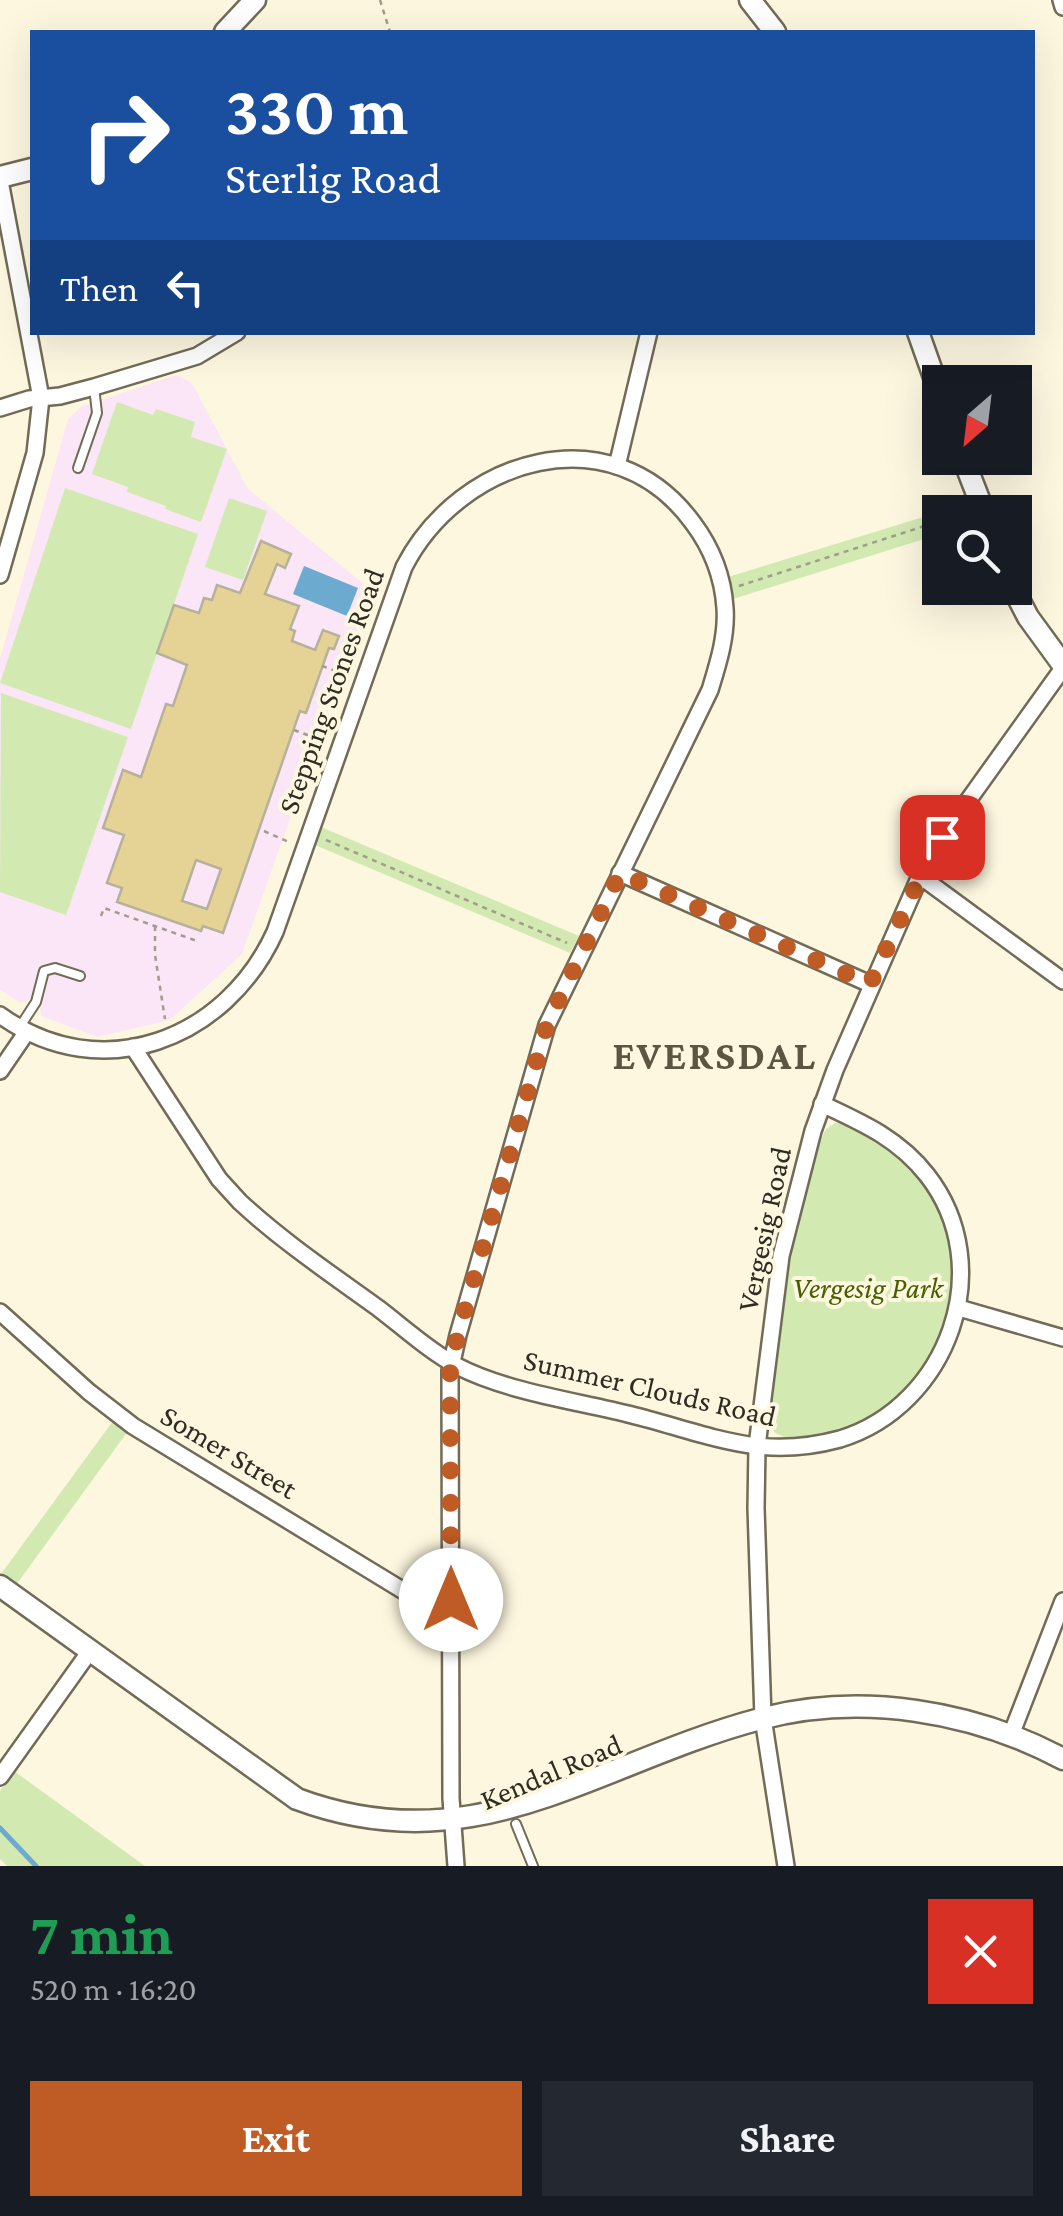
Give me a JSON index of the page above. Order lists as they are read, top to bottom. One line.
{"streets":{"street":["Stepping Stones Road","Vergesig Road","Summer Clouds Road","Somer Street","Kendal Road"]},"crossings":[["Stepping Stones Road","Summer Clouds Road"],["Stepping Stones Road","Somer Street"],["Stepping Stones Road","Kendal Road"],["Vergesig Road","Summer Clouds Road"],["Vergesig Road","Kendal Road"]],"districts":["EVERSDAL"],"parks":["Vergesig Park"],"north":"bottom left","page":{"turn":["330 m","Sterlig Road"],"then":"Then","heading":["7 min","520 m · 16:20"],"buttons":["Exit","Share"]}}
